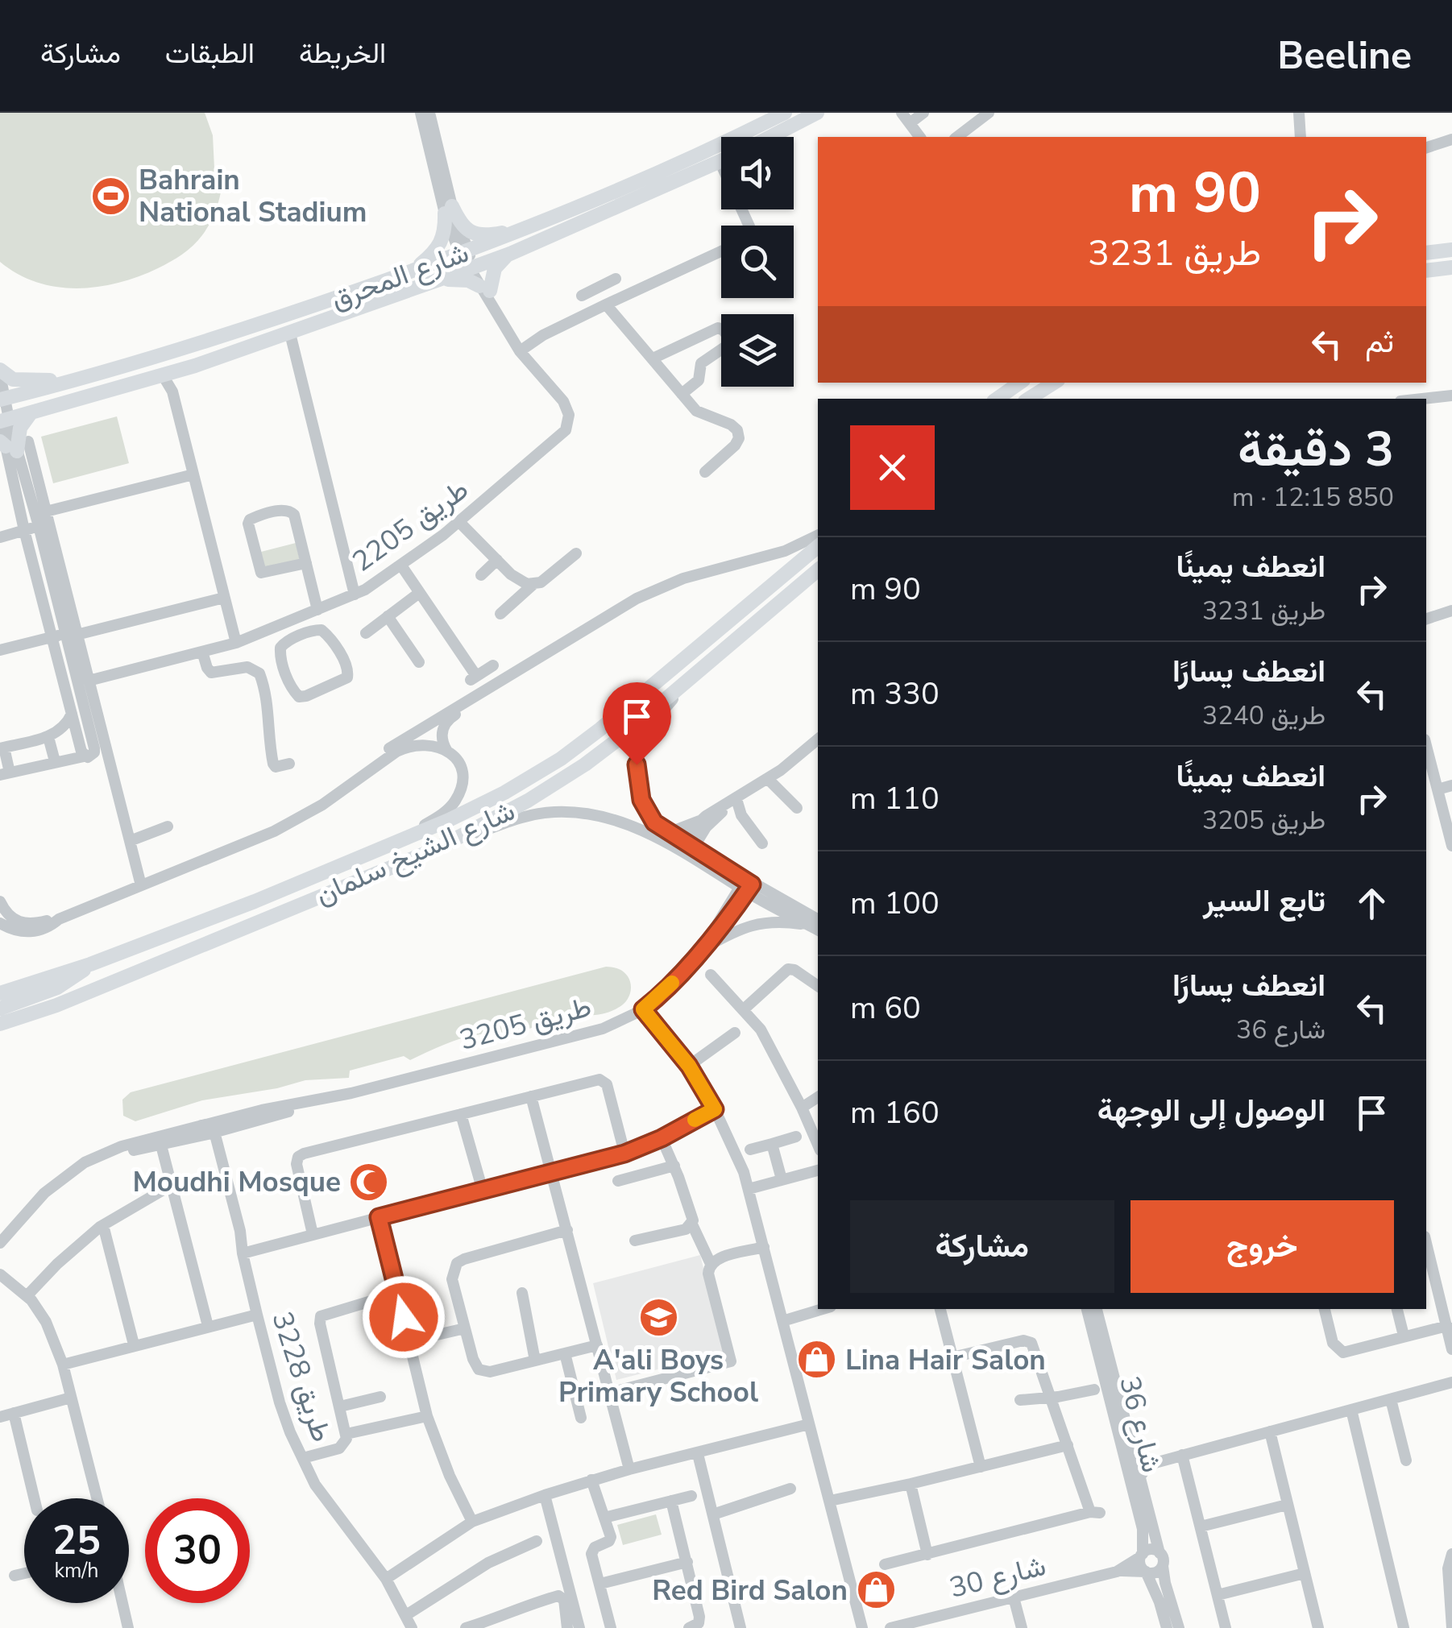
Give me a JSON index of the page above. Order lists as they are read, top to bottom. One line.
{"streets":{"main road":["شارع المحرق","شارع الشيخ سلمان"],"street":["طريق 2205","طريق 3205","طريق 3228","شارع 36","شارع 30"]},"crossings":[["شارع المحرق","طريق 2205"],["طريق 3205","طريق 3228"],["شارع 36","شارع 30"]],"places":{"sports":["Bahrain National Stadium"],"mosque":["Moudhi Mosque"],"school or university":["A'ali Boys Primary School"],"shop":["Lina Hair Salon","Red Bird Salon"]},"page":{"header":"Beeline","nav":["الخريطة","الطبقات","مشاركة"],"turn":["90 m","طريق 3231"],"then":"ثم","heading":["3 دقيقة","850 m · 12:15"],"list":[{"name":"انعطف يمينًا","note":"طريق 3231","value":"90 m"},{"name":"انعطف يسارًا","note":"طريق 3240","value":"330 m"},{"name":"انعطف يمينًا","note":"طريق 3205","value":"110 m"},{"name":"تابع السير","value":"100 m"},{"name":"انعطف يسارًا","note":"شارع 36","value":"60 m"},{"name":"الوصول إلى الوجهة","value":"160 m"}],"buttons":["خروج","مشاركة"],"speed":"25 km/h","limit":"30"}}
